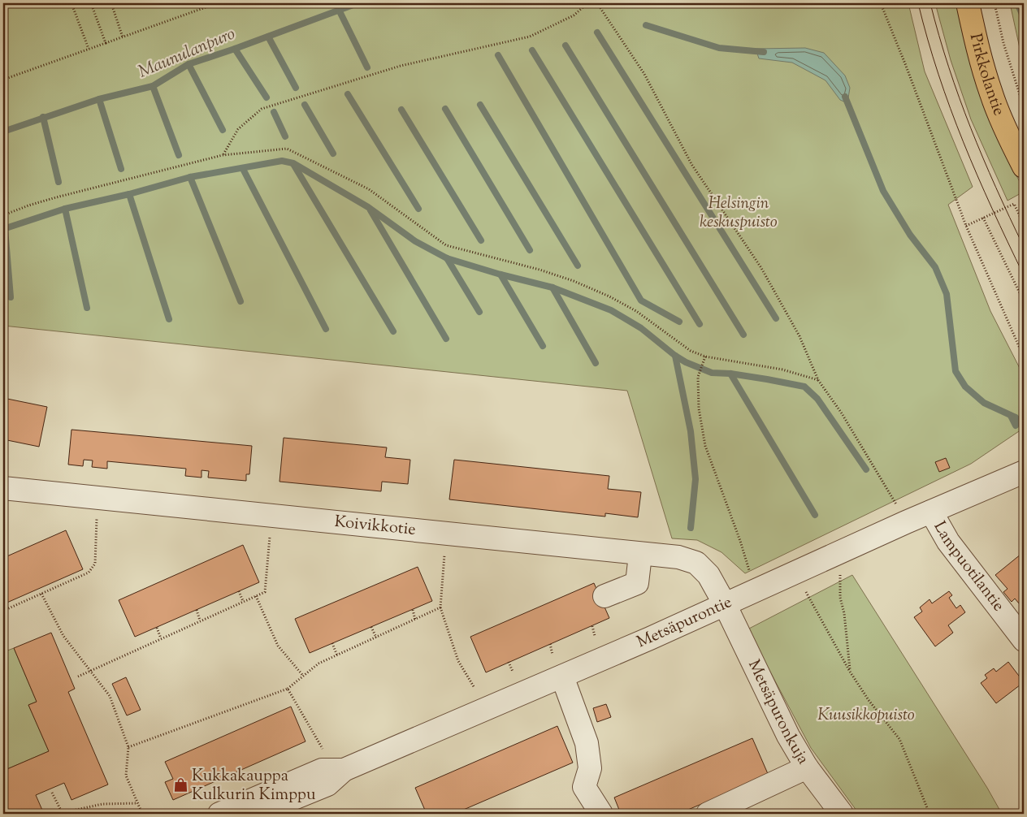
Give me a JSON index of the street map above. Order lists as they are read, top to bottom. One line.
{"streets":{"main road":["Pirkkolantie"],"street":["Koivikkotie","Lampuotilantie","Metsäpurontie","Metsäpuronkuja"]},"crossings":[["Koivikkotie","Metsäpurontie"],["Koivikkotie","Metsäpuronkuja"],["Lampuotilantie","Metsäpurontie"],["Metsäpurontie","Metsäpuronkuja"]],"water":["Maunulanpuro"],"parks":["Helsingin keskuspuisto","Kuusikkopuisto"],"places":{"shop":["Kukkakauppa Kulkurin Kimppu"]}}
